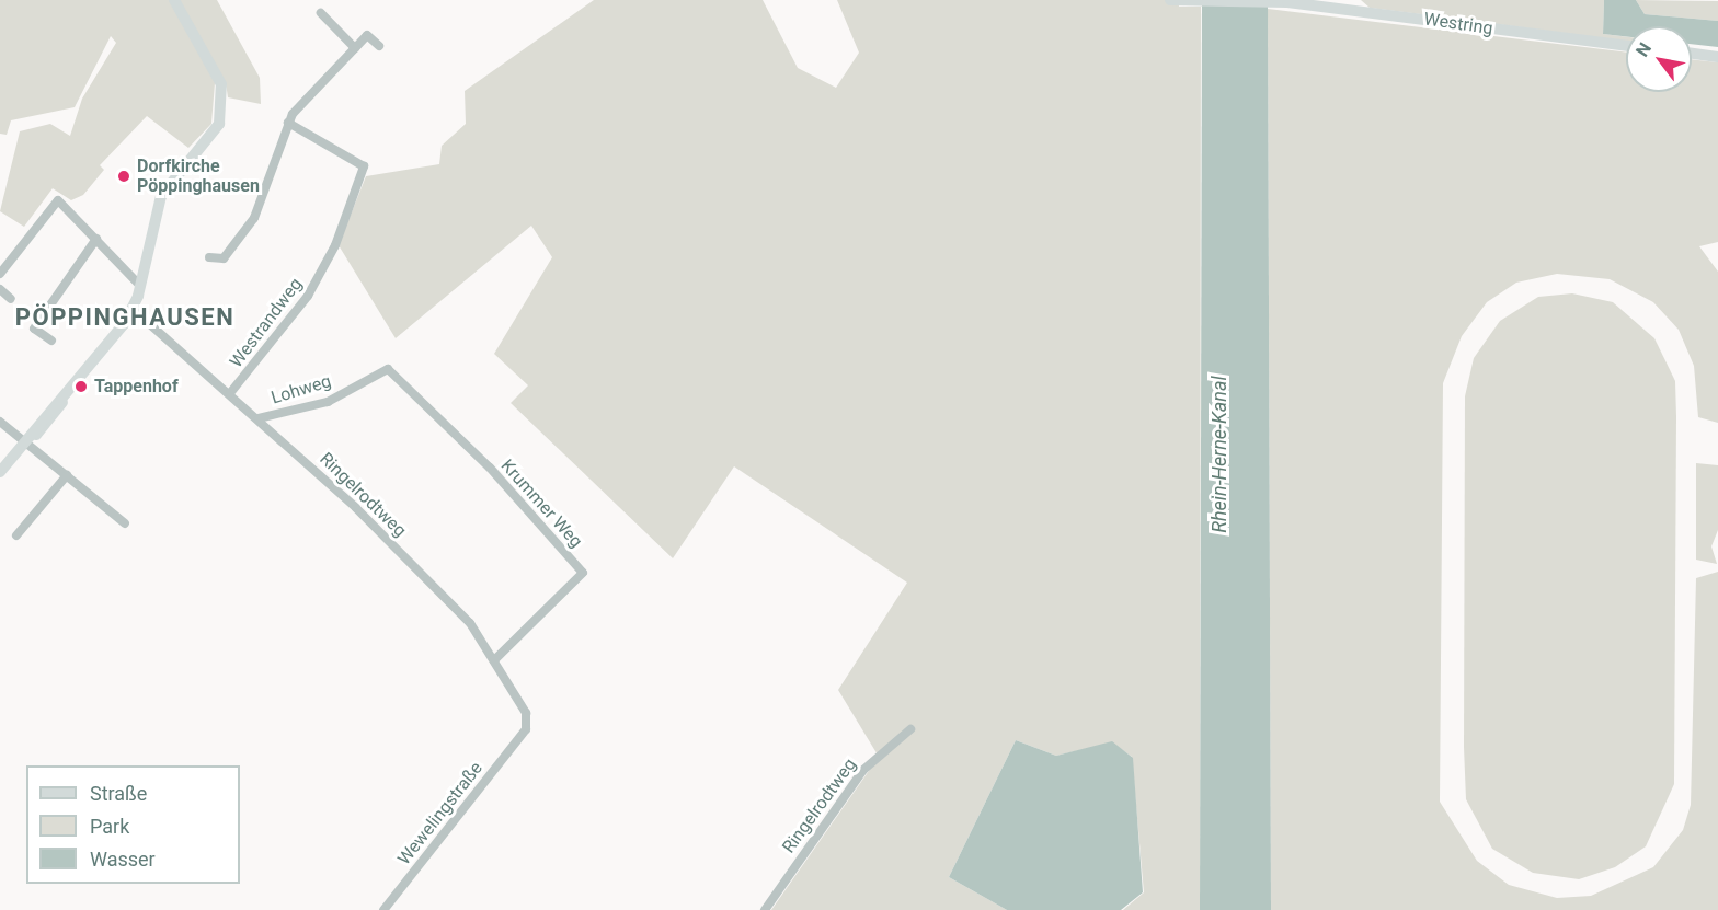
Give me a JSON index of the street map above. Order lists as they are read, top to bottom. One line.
{"streets":{"main road":["Westring"],"street":["Westrandweg","Lohweg","Ringelrodtweg","Krummer Weg","Wewelingstraße"]},"crossings":[["Westrandweg","Ringelrodtweg"],["Lohweg","Ringelrodtweg"],["Lohweg","Krummer Weg"],["Ringelrodtweg","Krummer Weg"],["Ringelrodtweg","Wewelingstraße"]],"districts":["PÖPPINGHAUSEN"],"water":["Rhein-Herne-Kanal"],"places":["Dorfkirche Pöppinghausen","Tappenhof"],"legend":["Straße","Park","Wasser"],"north":"top left"}
